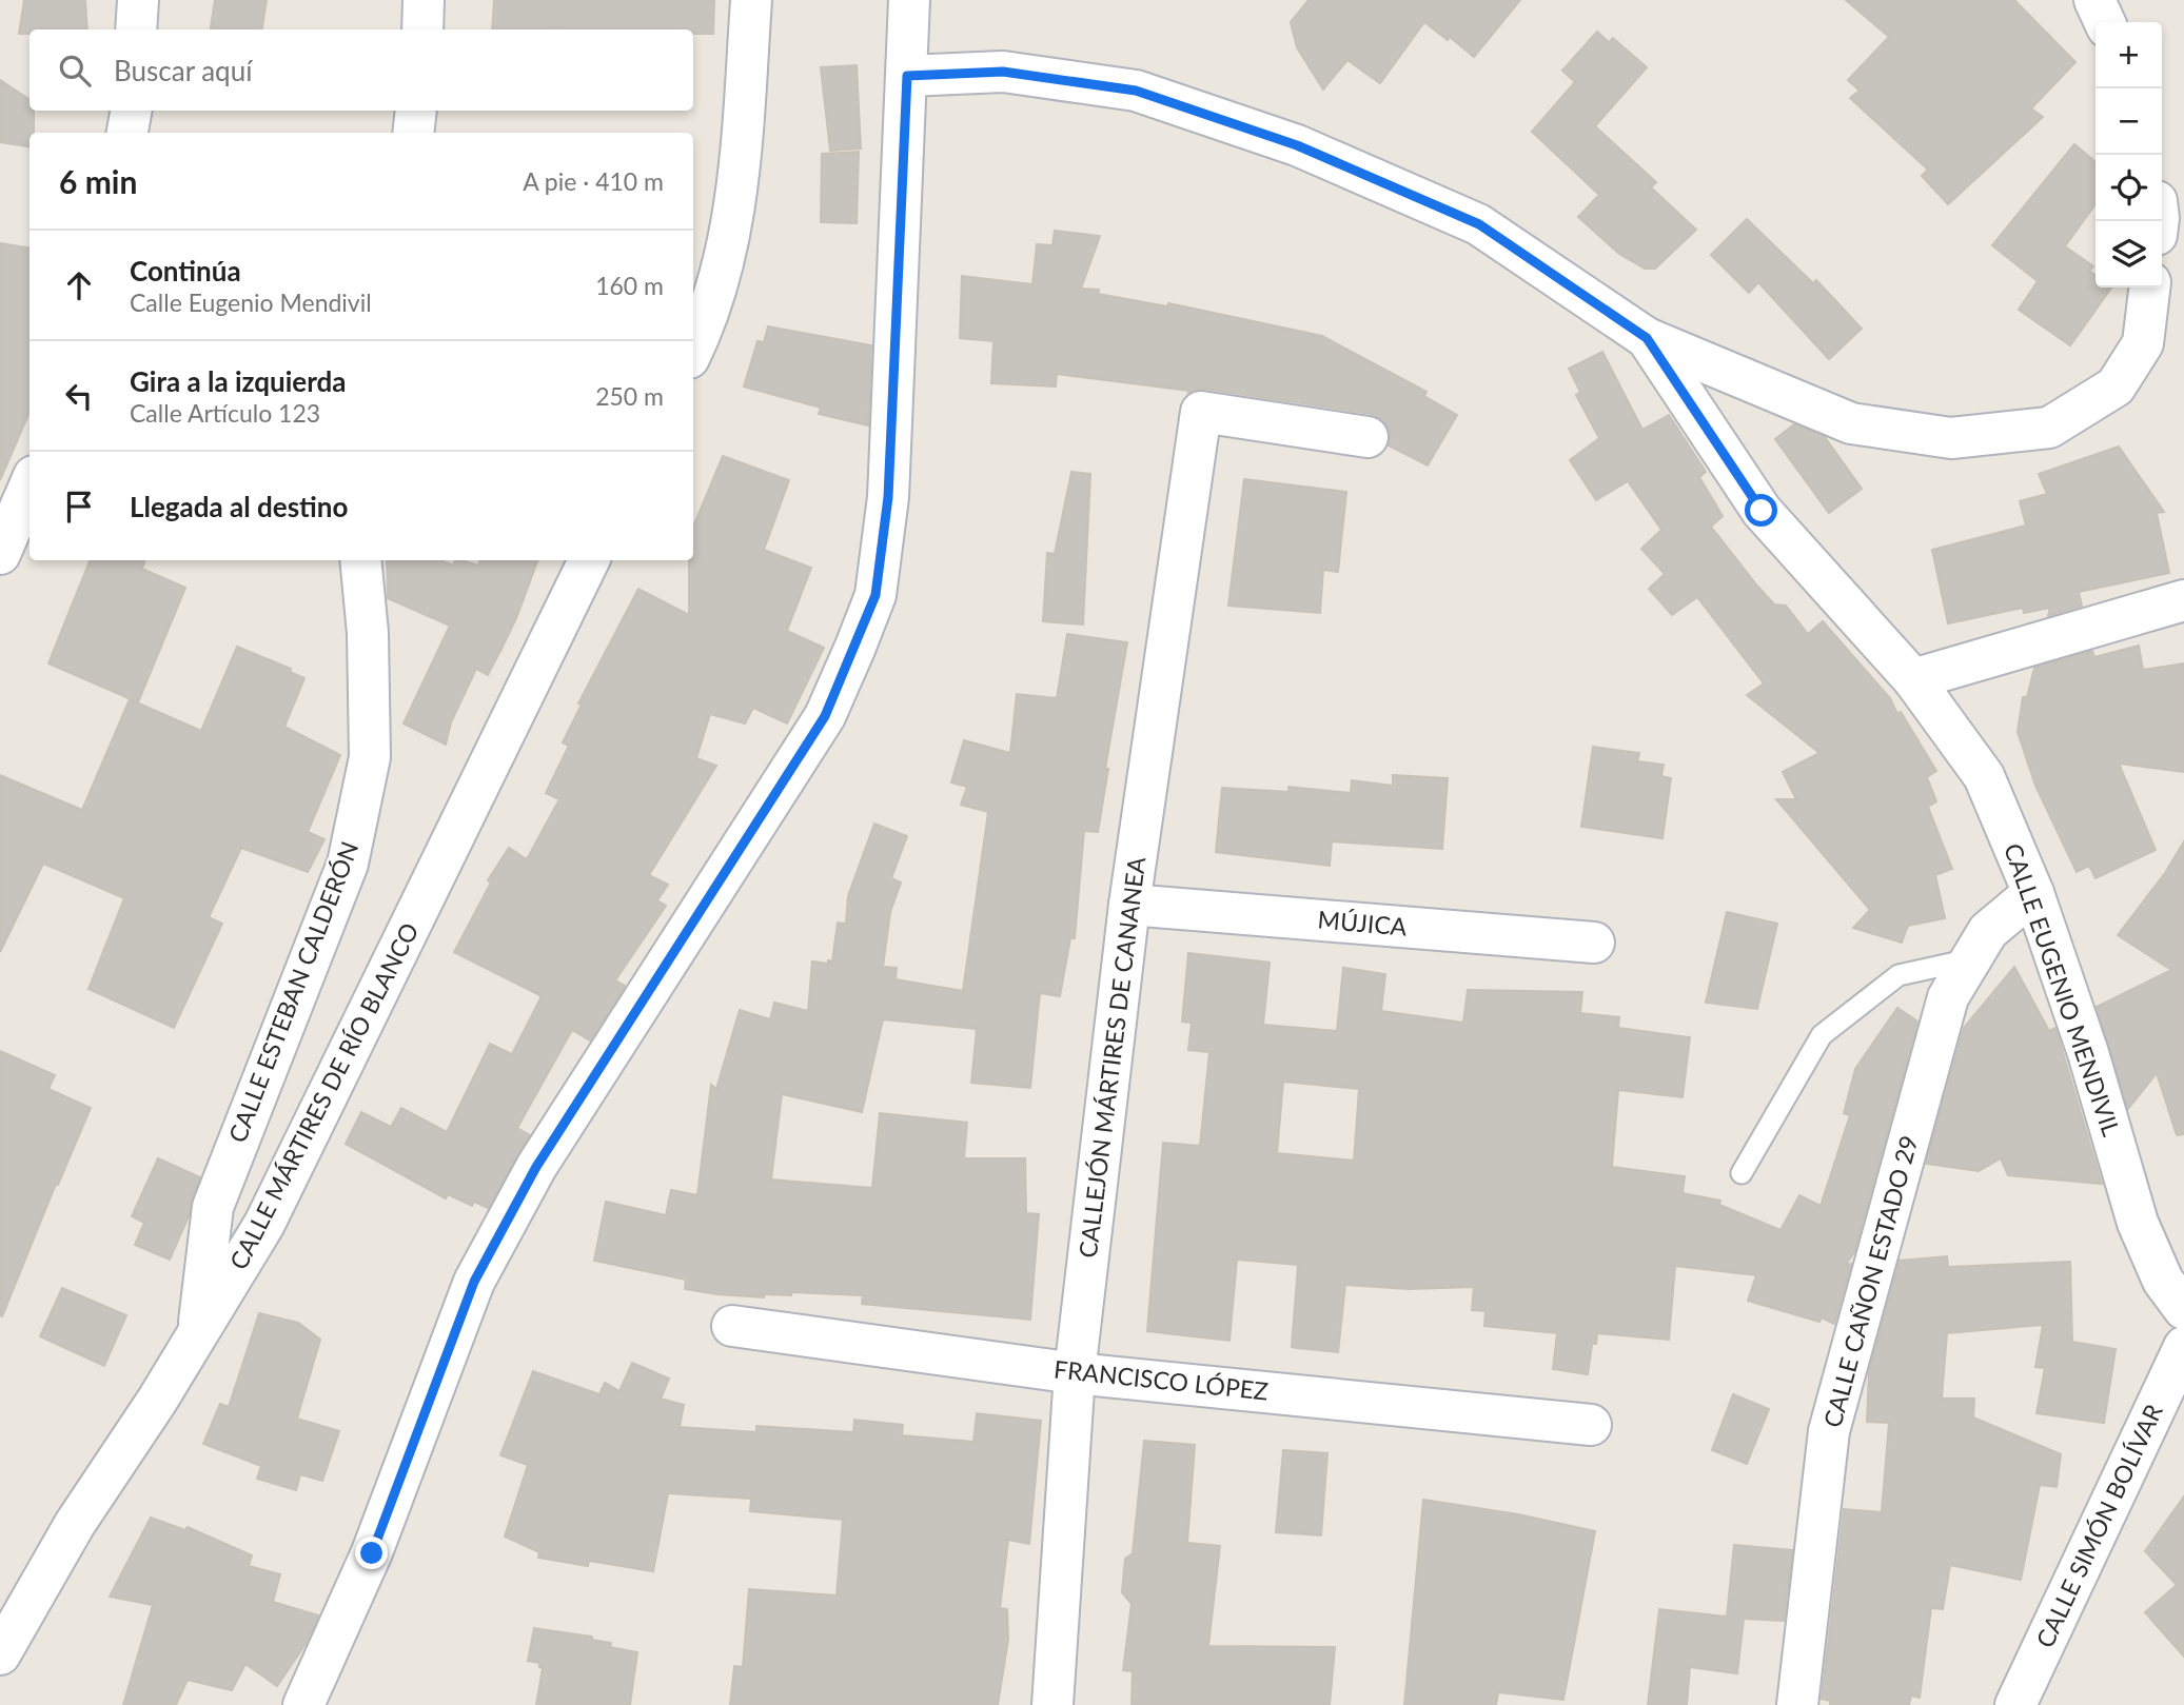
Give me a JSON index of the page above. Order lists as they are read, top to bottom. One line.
{"streets":{"street":["MÚJICA","CALLE EUGENIO MENDIVIL","CALLE ESTEBAN CALDERÓN","CALLEJÓN MÁRTIRES DE CANANEA","CALLE MÁRTIRES DE RÍO BLANCO","CALLE CAÑON ESTADO 29","FRANCISCO LÓPEZ","CALLE SIMÓN BOLÍVAR"]},"crossings":[["MÚJICA","CALLEJÓN MÁRTIRES DE CANANEA"],["CALLE EUGENIO MENDIVIL","CALLE CAÑON ESTADO 29"],["CALLE ESTEBAN CALDERÓN","CALLE MÁRTIRES DE RÍO BLANCO"],["CALLEJÓN MÁRTIRES DE CANANEA","FRANCISCO LÓPEZ"]],"page":{"map_buttons":["+","−"],"search":"Buscar aquí","heading":["6 min","A pie · 410 m"],"list":[["Continúa","Calle Eugenio Mendivil","160 m"],["Gira a la izquierda","Calle Artículo 123","250 m"],"Llegada al destino"]}}
